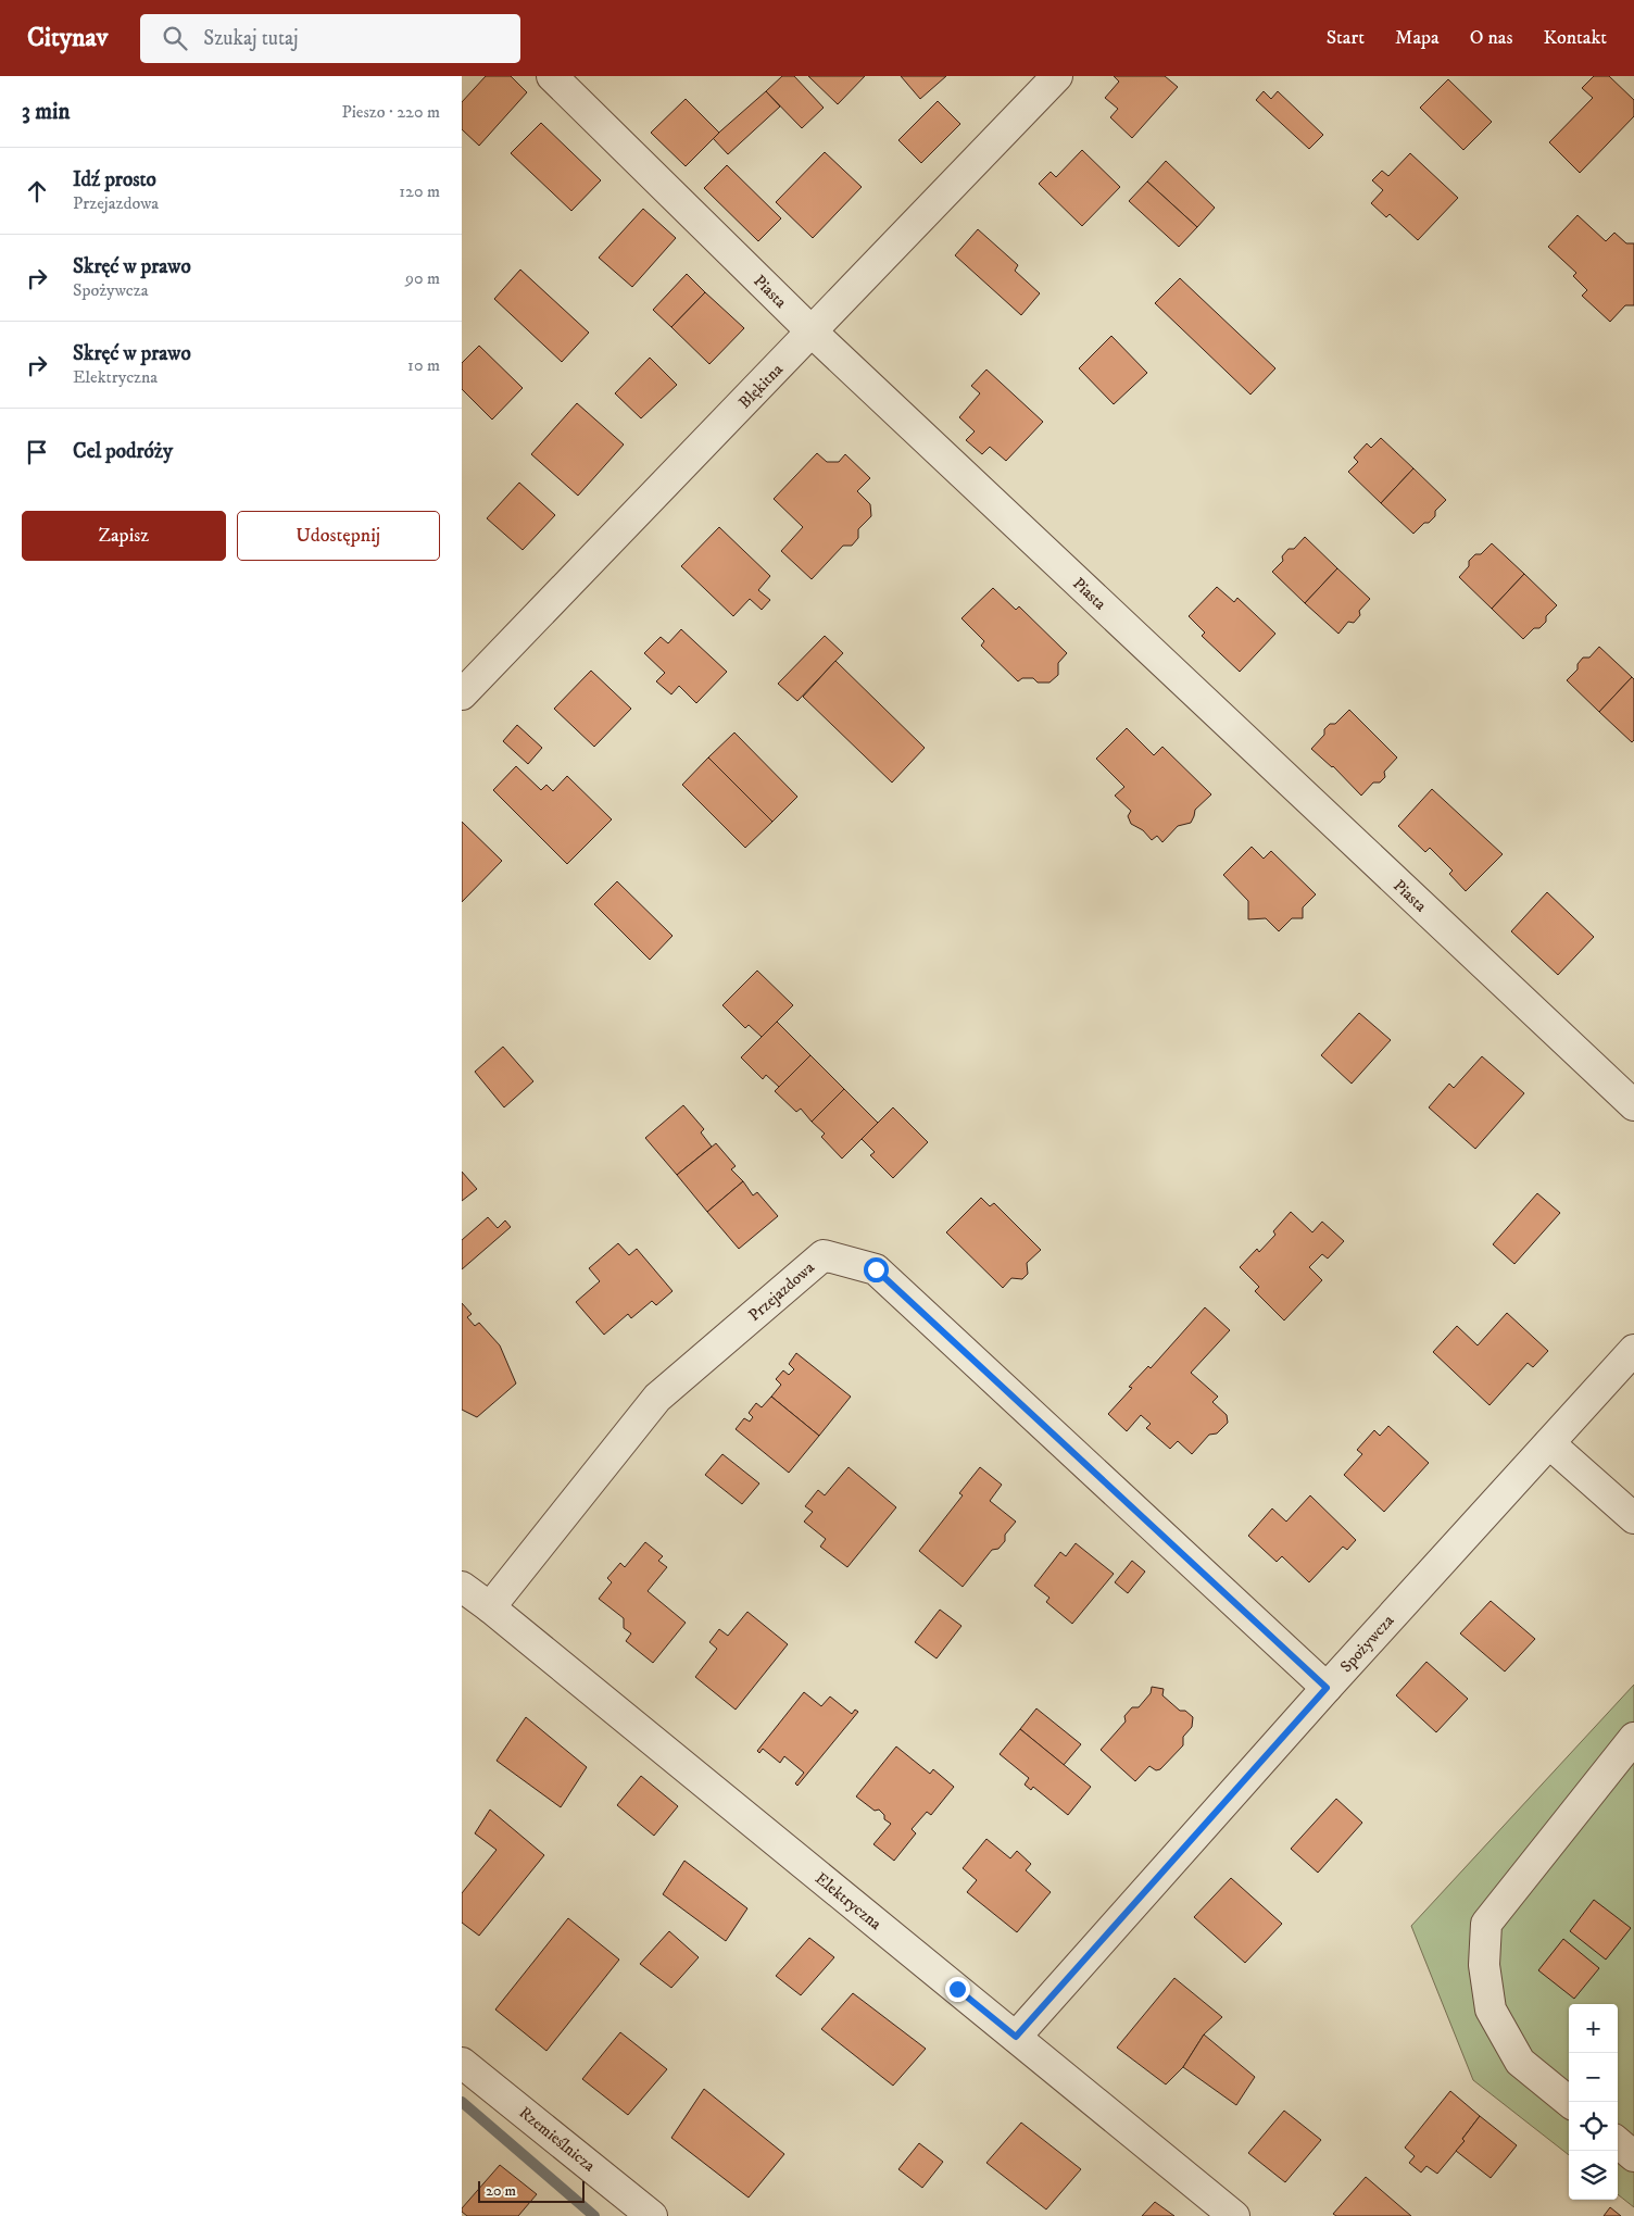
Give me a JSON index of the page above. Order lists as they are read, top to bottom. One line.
{"streets":{"street":["Piasta","Błękitna","Przejazdowa","Spożywcza","Elektryczna","Rzemieślnicza"]},"crossings":[["Piasta","Błękitna"],["Przejazdowa","Spożywcza"],["Przejazdowa","Elektryczna"],["Spożywcza","Elektryczna"]],"scale_bar":"20 m","page":{"header":"Citynav","search":"Szukaj tutaj","nav":["Start","Mapa","O nas","Kontakt"],"heading":["3 min","Pieszo · 220 m"],"list":[["Idź prosto","Przejazdowa","120 m"],["Skręć w prawo","Spożywcza","90 m"],["Skręć w prawo","Elektryczna","10 m"],"Cel podróży"],"buttons":["Zapisz","Udostępnij"],"map_buttons":["+","−"],"scale":"20 m"}}
